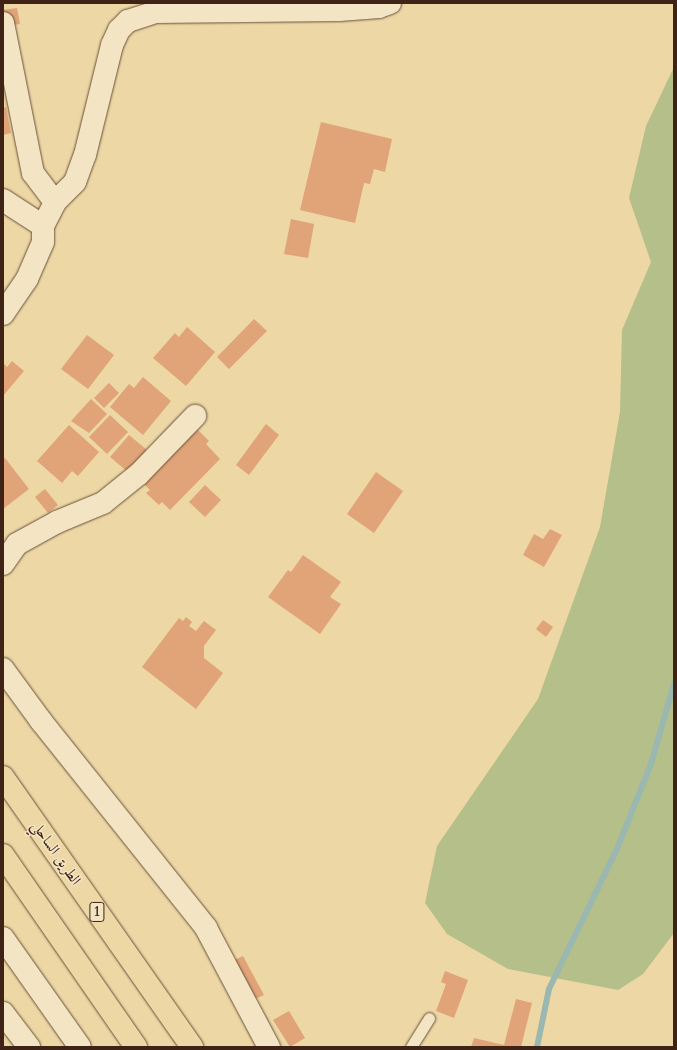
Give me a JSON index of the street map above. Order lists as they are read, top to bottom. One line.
{"streets":{"highway":["الطريق الساحلي","1"]}}
